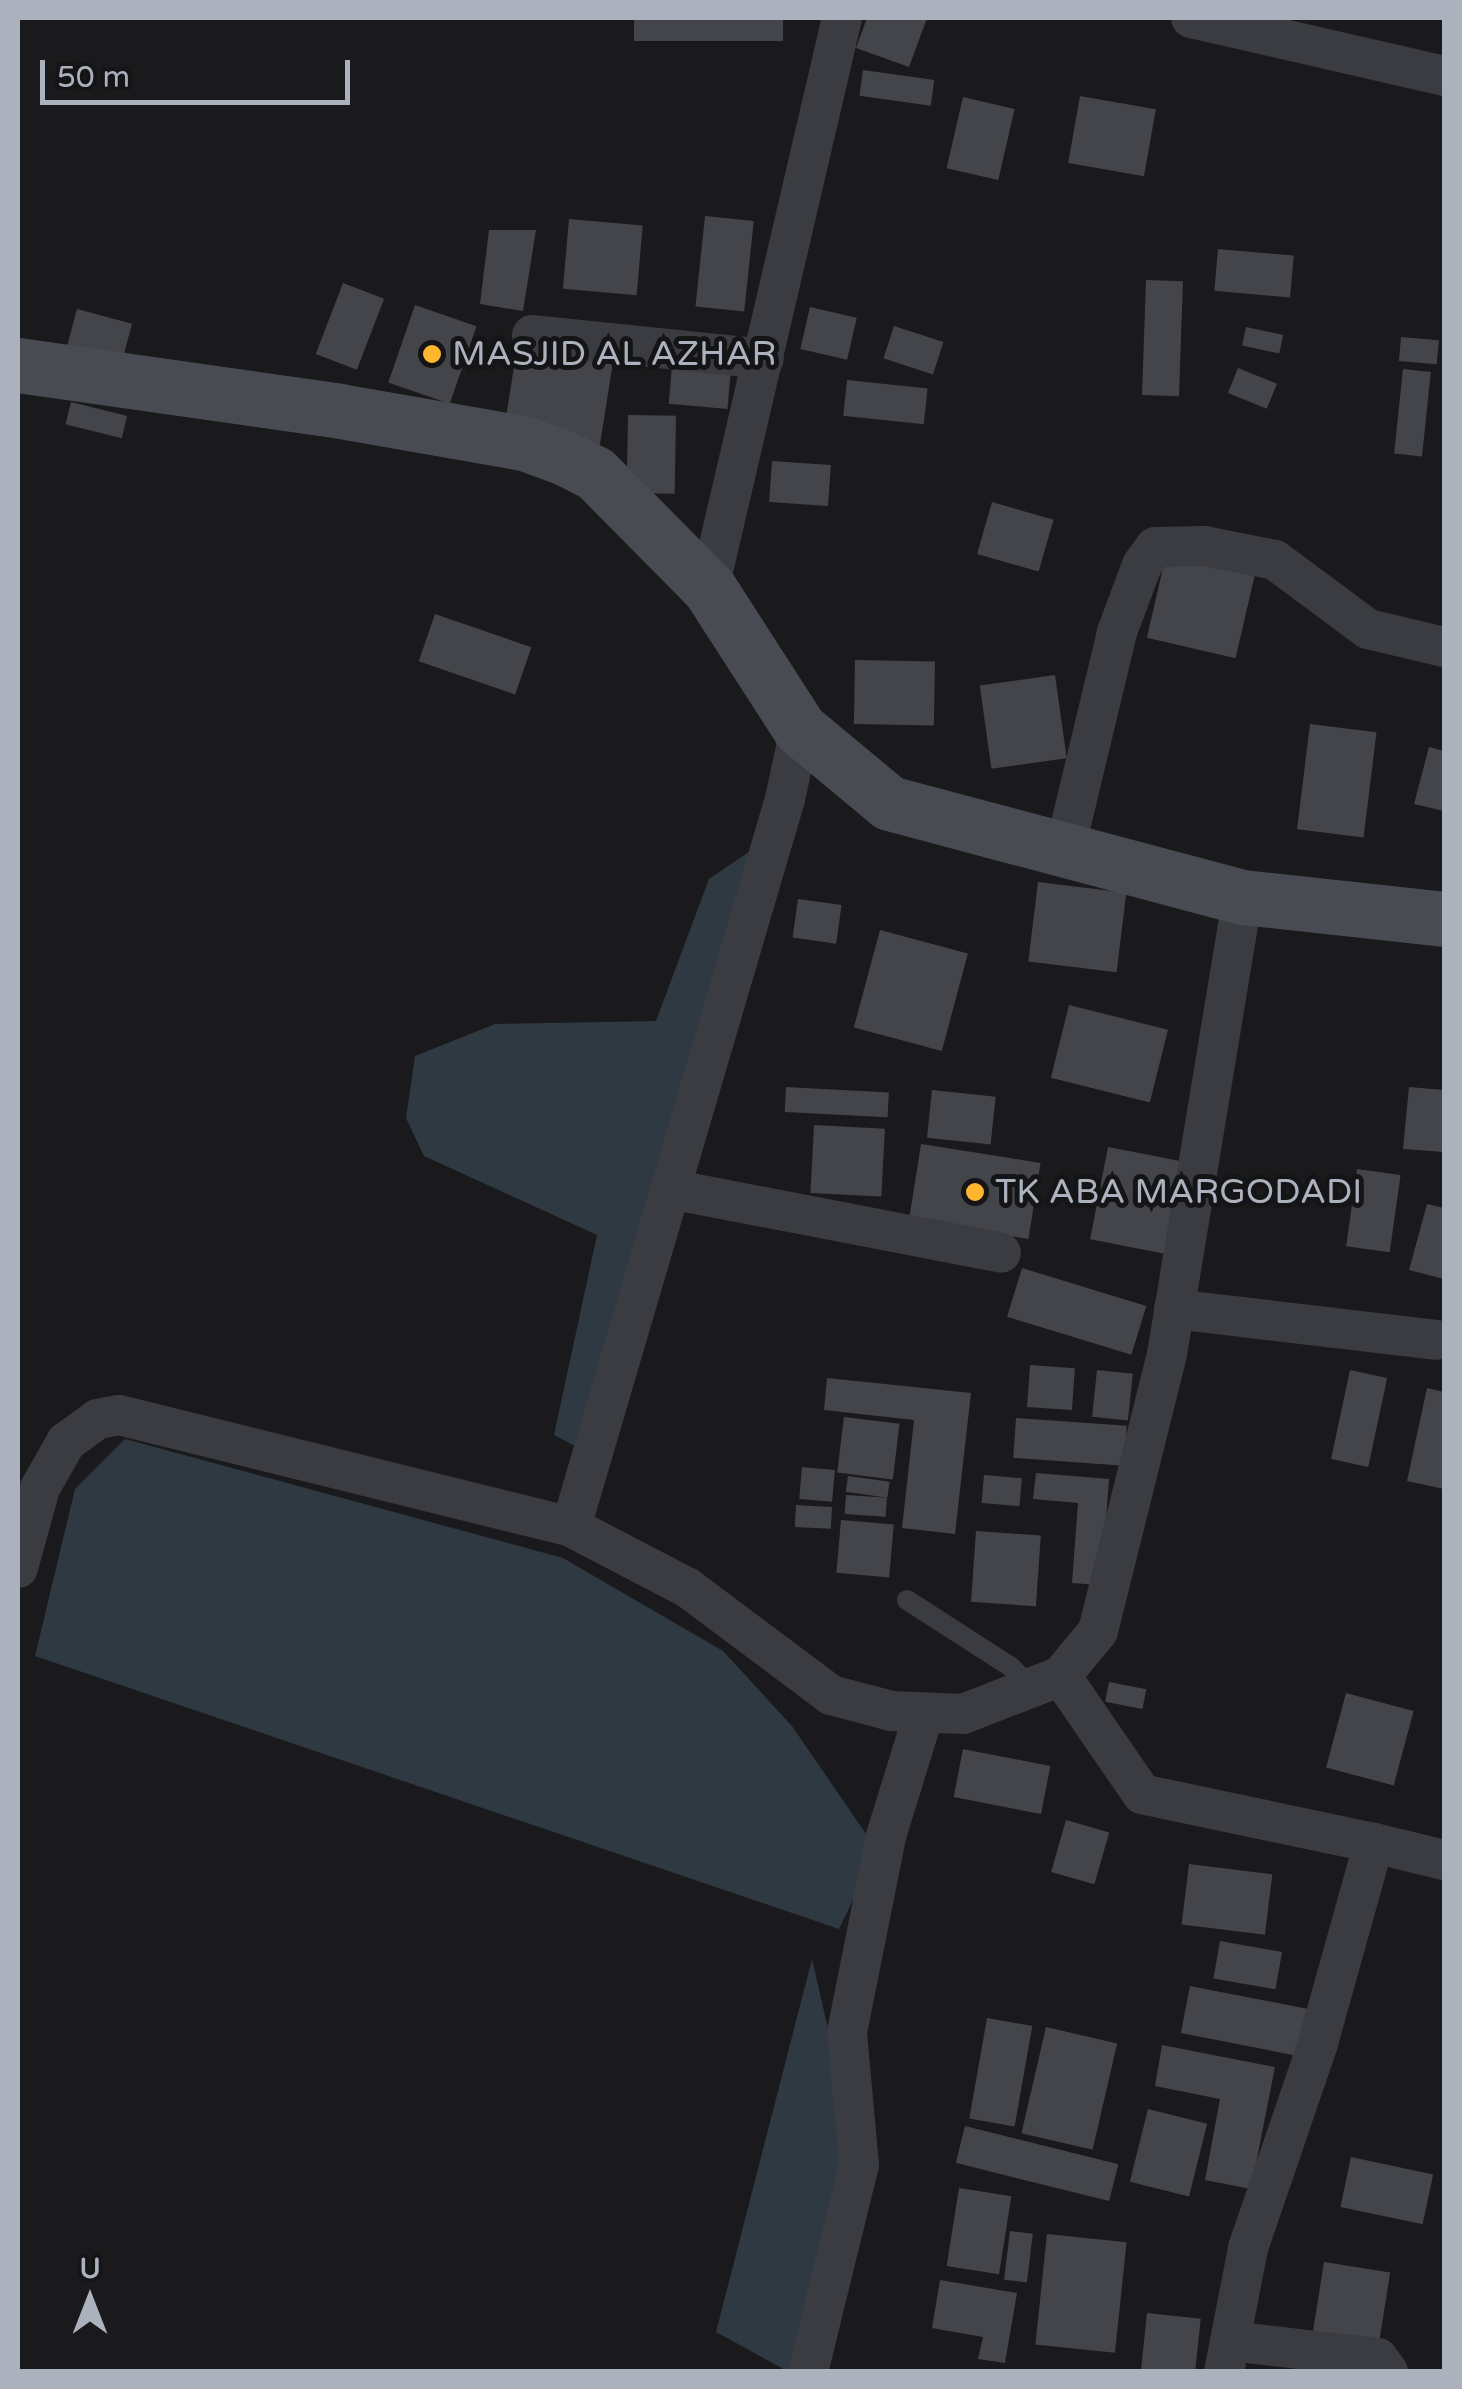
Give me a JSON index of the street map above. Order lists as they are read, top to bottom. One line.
{"places":["MASJID AL AZHAR","TK ABA MARGODADI"],"scale_bar":"50 m","north":"top"}
